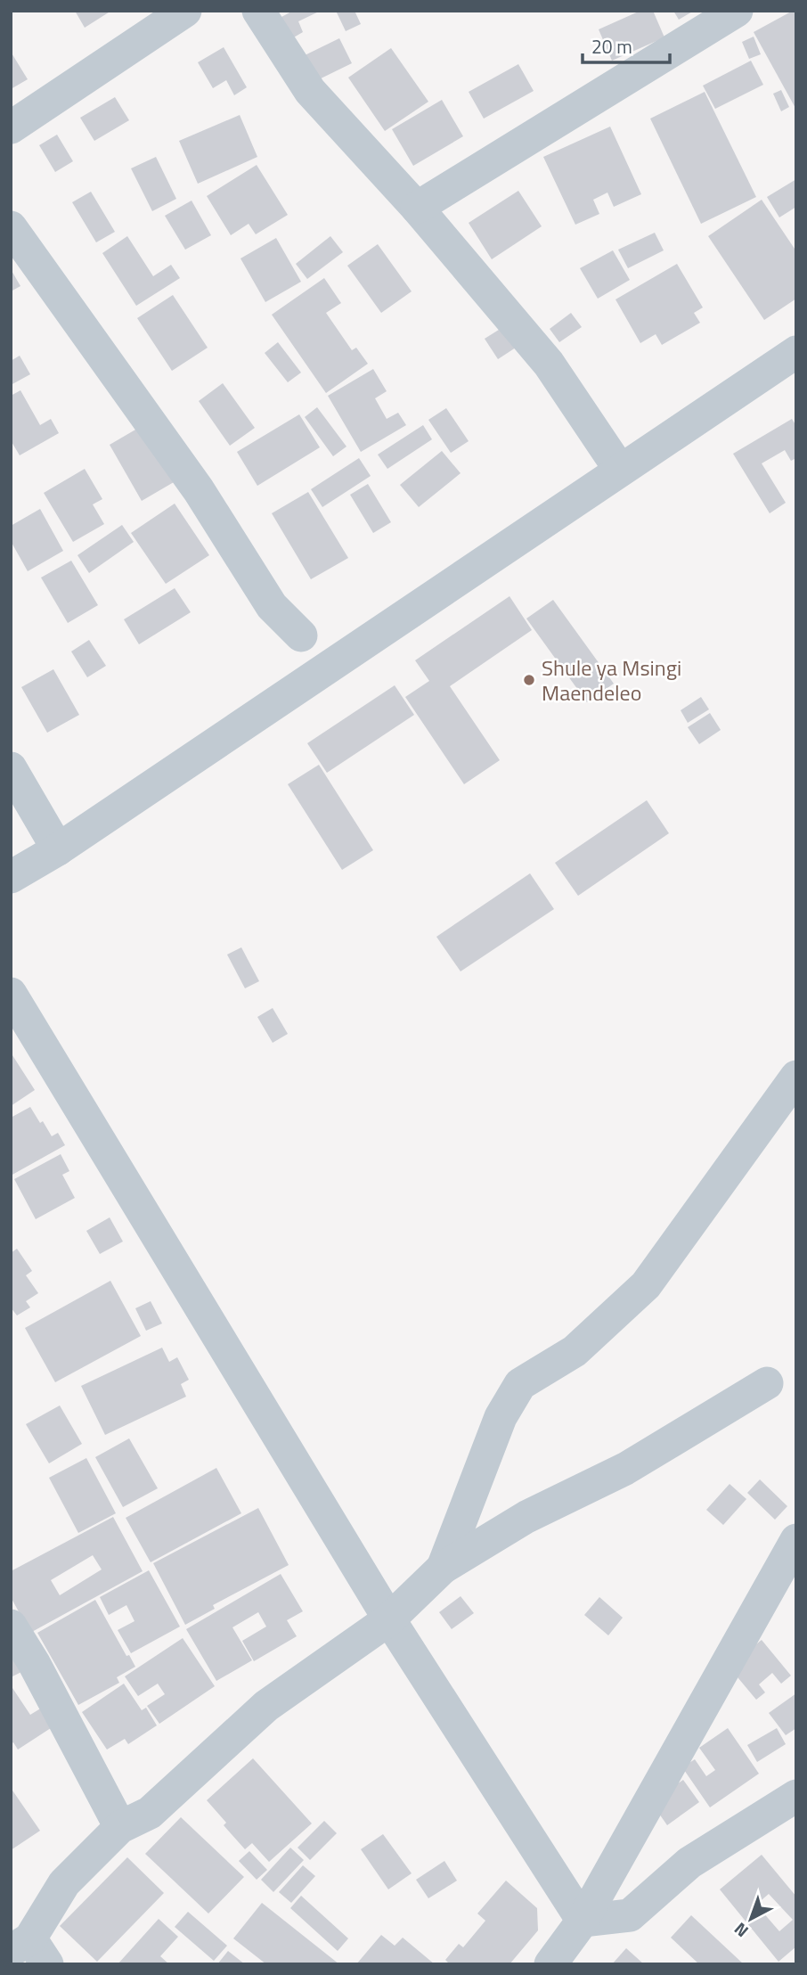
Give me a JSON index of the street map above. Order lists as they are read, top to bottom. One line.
{"places":["Shule ya Msingi Maendeleo"],"scale_bar":"20 m","north":"bottom left"}
